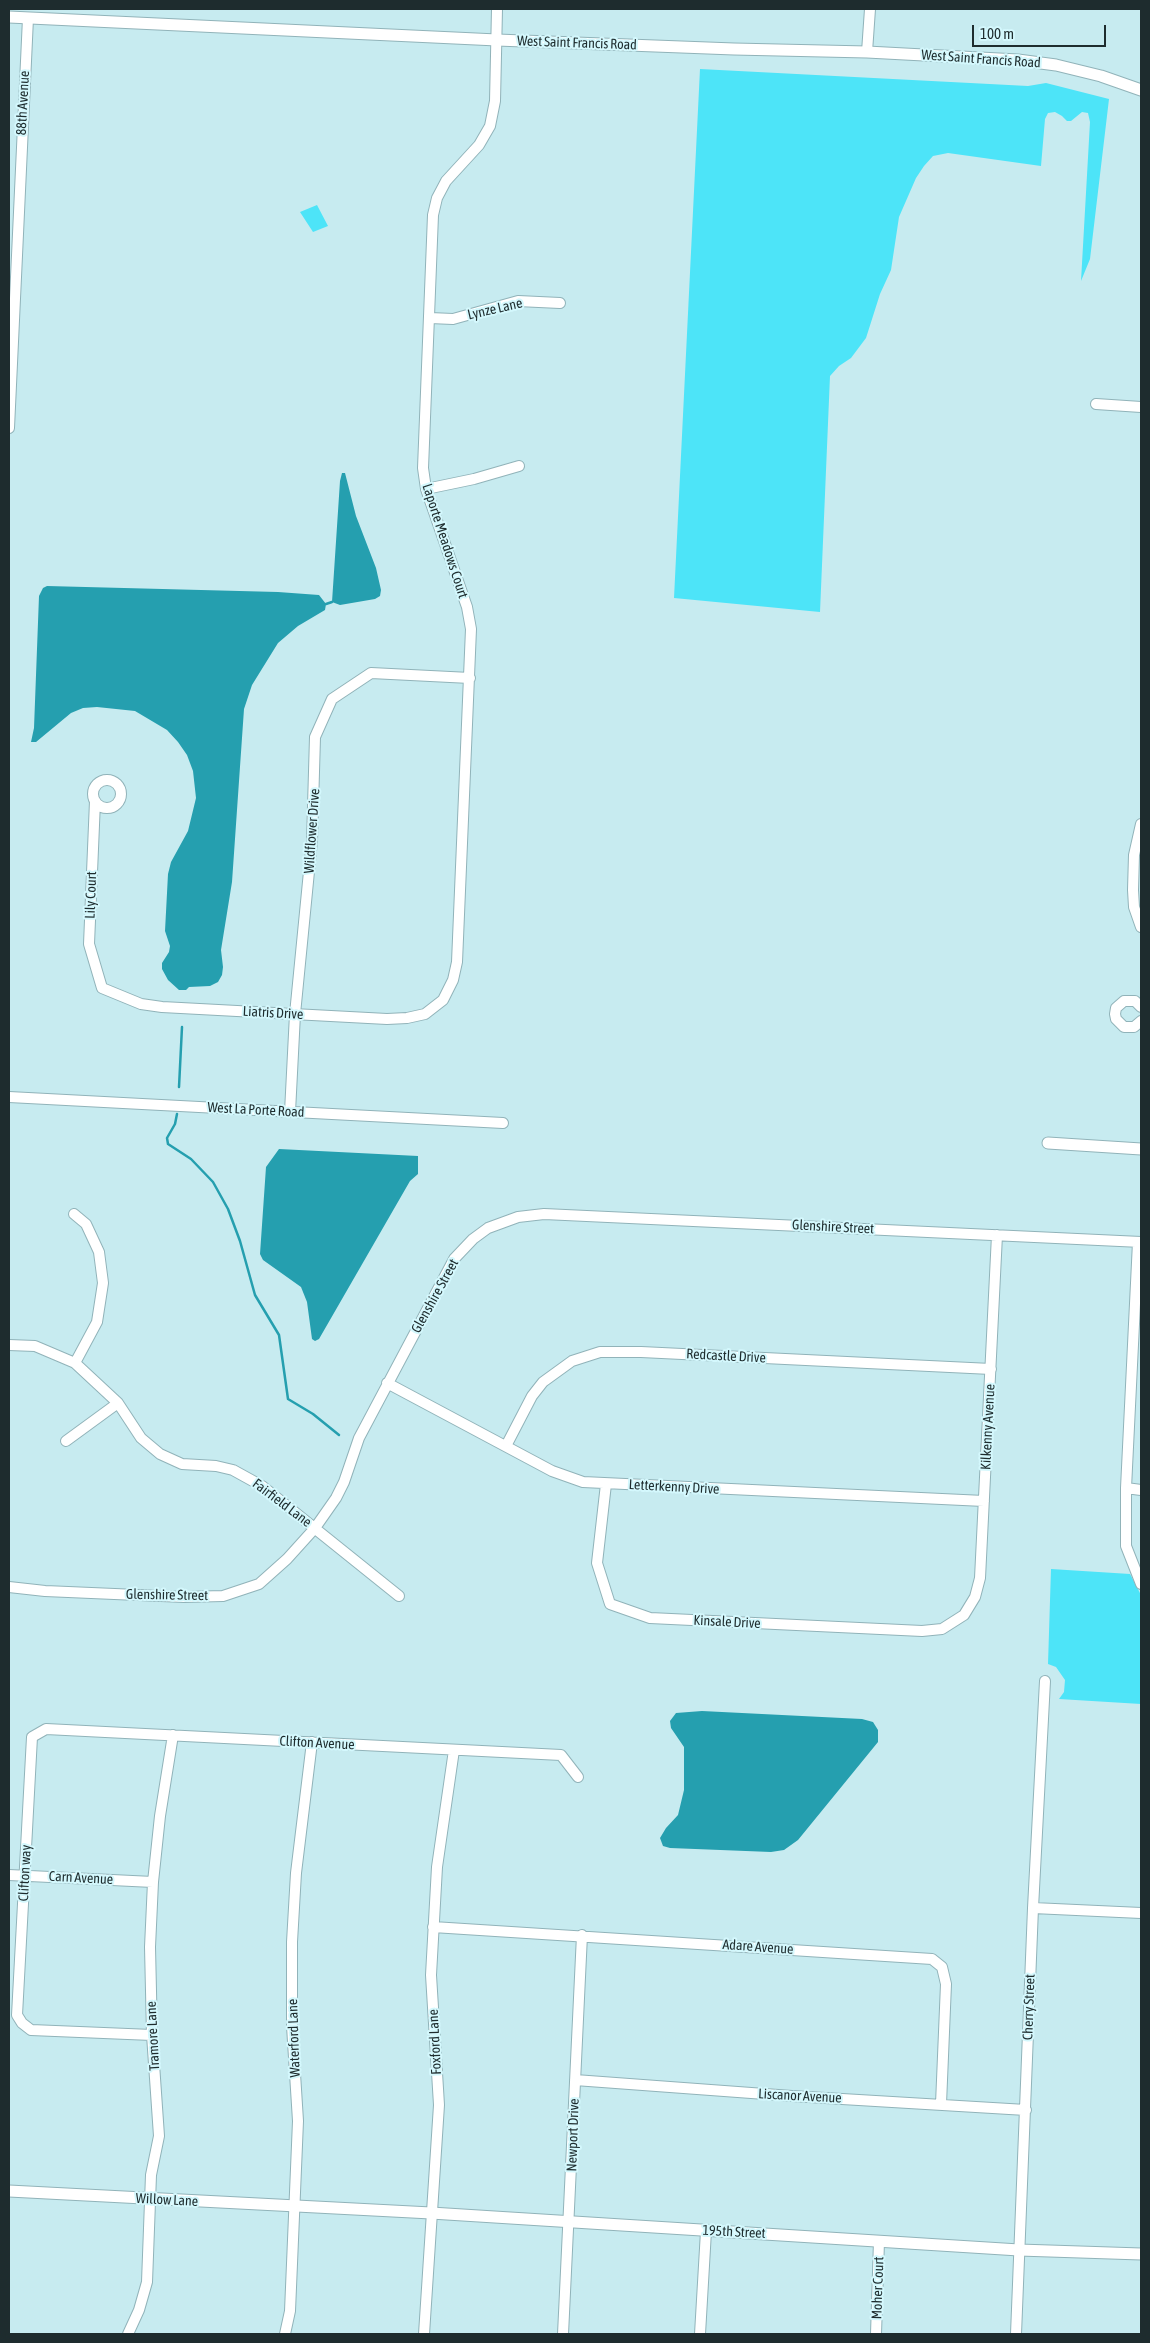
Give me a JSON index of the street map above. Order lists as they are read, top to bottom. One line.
{"streets":{"street":["West Saint Francis Road","88th Avenue","Lynze Lane","Laporte Meadows Court","Wildflower Drive","Lily Court","Liatris Drive","West La Porte Road","Glenshire Street","Redcastle Drive","Kilkenny Avenue","Letterkenny Drive","Fairfield Lane","Kinsale Drive","Clifton Avenue","Clifton way","Carn Avenue","Adare Avenue","Cherry Street","Tramore Lane","Waterford Lane","Foxford Lane","Liscanor Avenue","Newport Drive","Willow Lane","195th Street","Moher Court"]},"crossings":[["West Saint Francis Road","88th Avenue"],["West Saint Francis Road","Laporte Meadows Court"],["Lynze Lane","Laporte Meadows Court"],["Laporte Meadows Court","Wildflower Drive"],["Laporte Meadows Court","Liatris Drive"],["Wildflower Drive","Liatris Drive"],["Wildflower Drive","West La Porte Road"],["Lily Court","Liatris Drive"],["Glenshire Street","Kilkenny Avenue"],["Glenshire Street","Letterkenny Drive"],["Glenshire Street","Fairfield Lane"],["Redcastle Drive","Kilkenny Avenue"],["Redcastle Drive","Letterkenny Drive"],["Kilkenny Avenue","Letterkenny Drive"],["Kilkenny Avenue","Kinsale Drive"],["Letterkenny Drive","Kinsale Drive"],["Clifton Avenue","Clifton way"],["Clifton Avenue","Tramore Lane"],["Clifton Avenue","Waterford Lane"],["Clifton Avenue","Foxford Lane"],["Clifton way","Carn Avenue"],["Clifton way","Tramore Lane"],["Carn Avenue","Tramore Lane"],["Adare Avenue","Foxford Lane"],["Adare Avenue","Liscanor Avenue"],["Adare Avenue","Newport Drive"],["Cherry Street","Liscanor Avenue"],["Cherry Street","195th Street"],["Tramore Lane","Willow Lane"],["Waterford Lane","Willow Lane"],["Foxford Lane","195th Street"],["Liscanor Avenue","Newport Drive"],["Newport Drive","195th Street"],["Willow Lane","195th Street"],["195th Street","Moher Court"]],"scale_bar":"100 m"}
